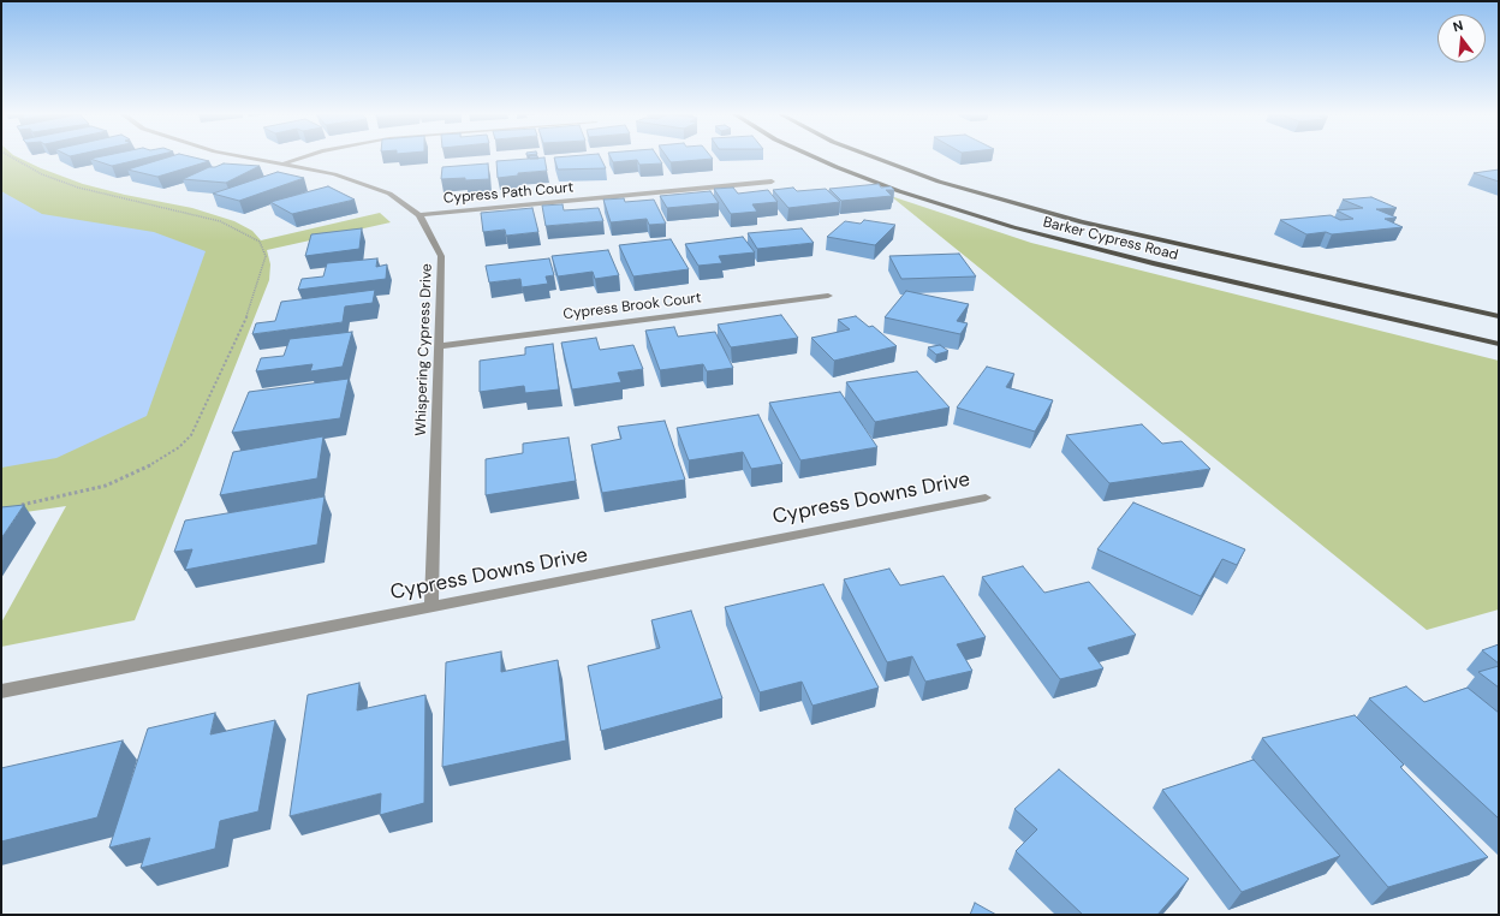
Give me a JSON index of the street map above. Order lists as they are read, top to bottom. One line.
{"streets":{"main road":["Barker Cypress Road"],"street":["Cypress Path Court","Cypress Brook Court","Whispering Cypress Drive","Cypress Downs Drive"]},"crossings":[["Cypress Path Court","Whispering Cypress Drive"],["Cypress Brook Court","Whispering Cypress Drive"],["Whispering Cypress Drive","Cypress Downs Drive"]],"north":"top"}
